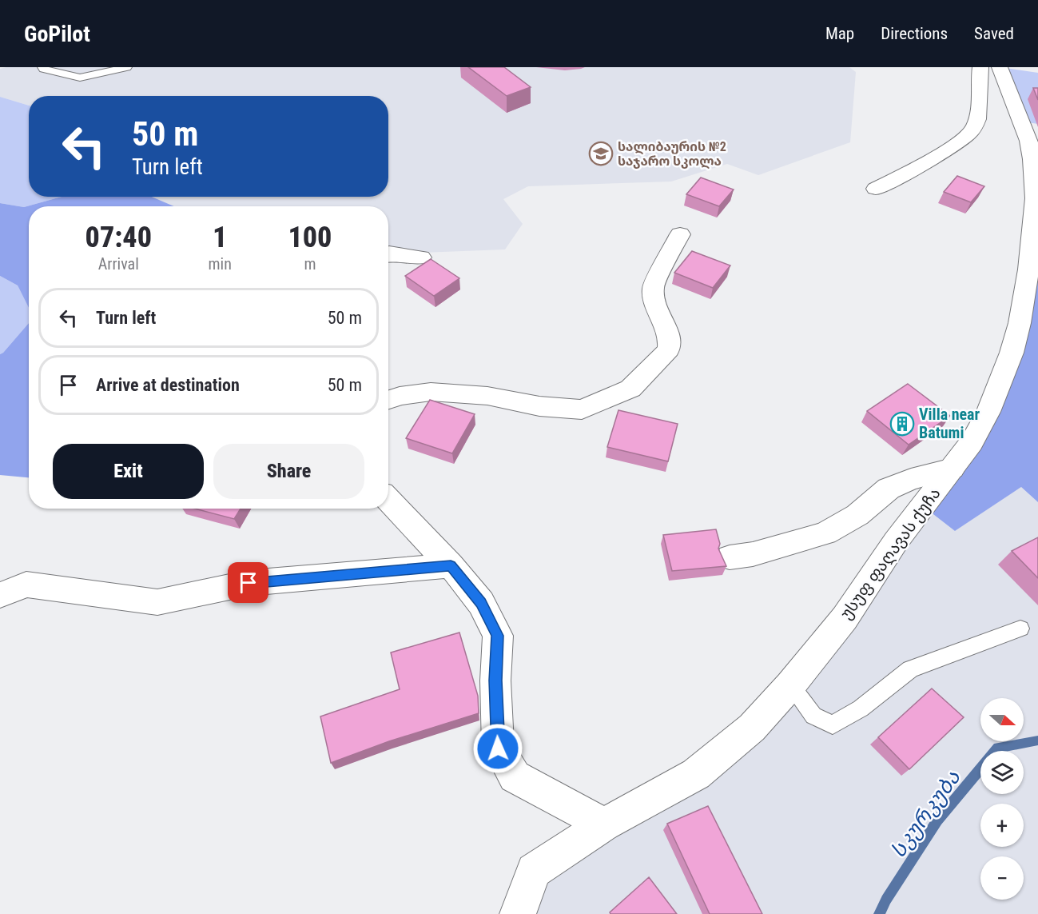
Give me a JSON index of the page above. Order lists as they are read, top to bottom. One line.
{"streets":{"street":["უსუფ ფაღავას ქუჩა"]},"water":["სკურკუბა"],"places":{"school or university":["სალიბაურის №2 საჯარო სკოლა"],"building":["Villa near Batumi"]},"north":"right","page":{"header":"GoPilot","nav":["Map","Directions","Saved"],"turn":["50 m","Turn left"],"eta":["07:40","Arrival","1","min","100","m"],"list":[{"name":"Turn left","value":"50 m"},{"name":"Arrive at destination","value":"50 m"}],"buttons":["Exit","Share"],"map_buttons":["+","−"]}}
